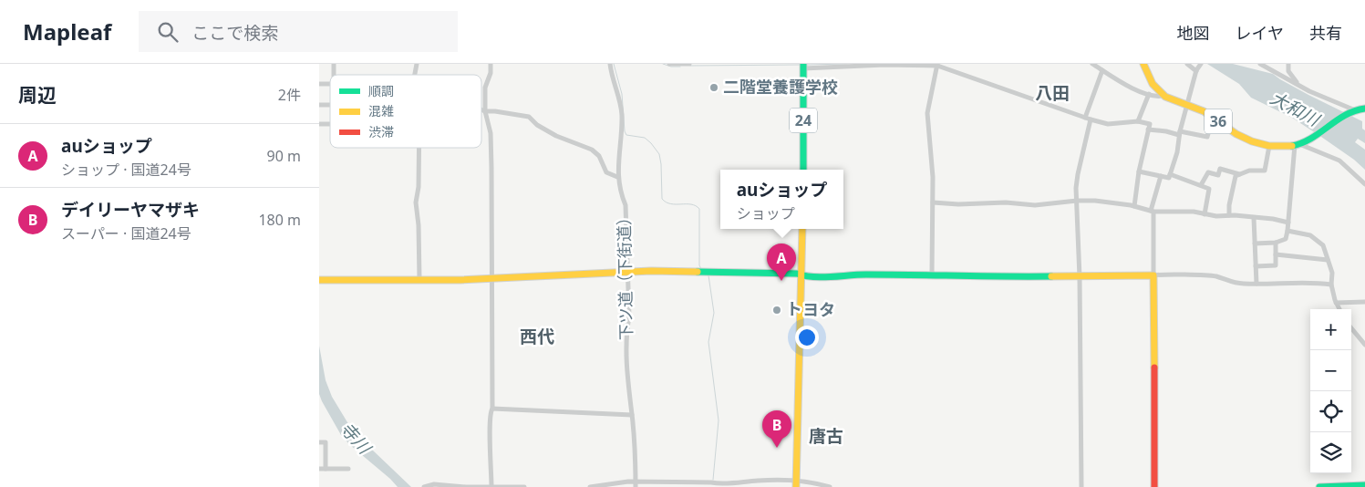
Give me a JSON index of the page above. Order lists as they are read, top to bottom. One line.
{"streets":{"main road":["24","36"],"street":["下ツ道（下街道）"]},"districts":["八田","西代","唐古"],"water":["大和川","寺川"],"places":["二階堂養護学校","トヨタ"],"legend":["順調","混雑","渋滞"],"page":{"header":"Mapleaf","search":"ここで検索","nav":["地図","レイヤ","共有"],"heading":["周辺","2件"],"list":[{"mark":"A","name":"auショップ","note":"ショップ · 国道24号","value":"90 m"},{"mark":"B","name":"デイリーヤマザキ","note":"スーパー · 国道24号","value":"180 m"}],"popup":["auショップ","ショップ"],"pins":["A","B"],"map_buttons":["+","−"]}}
